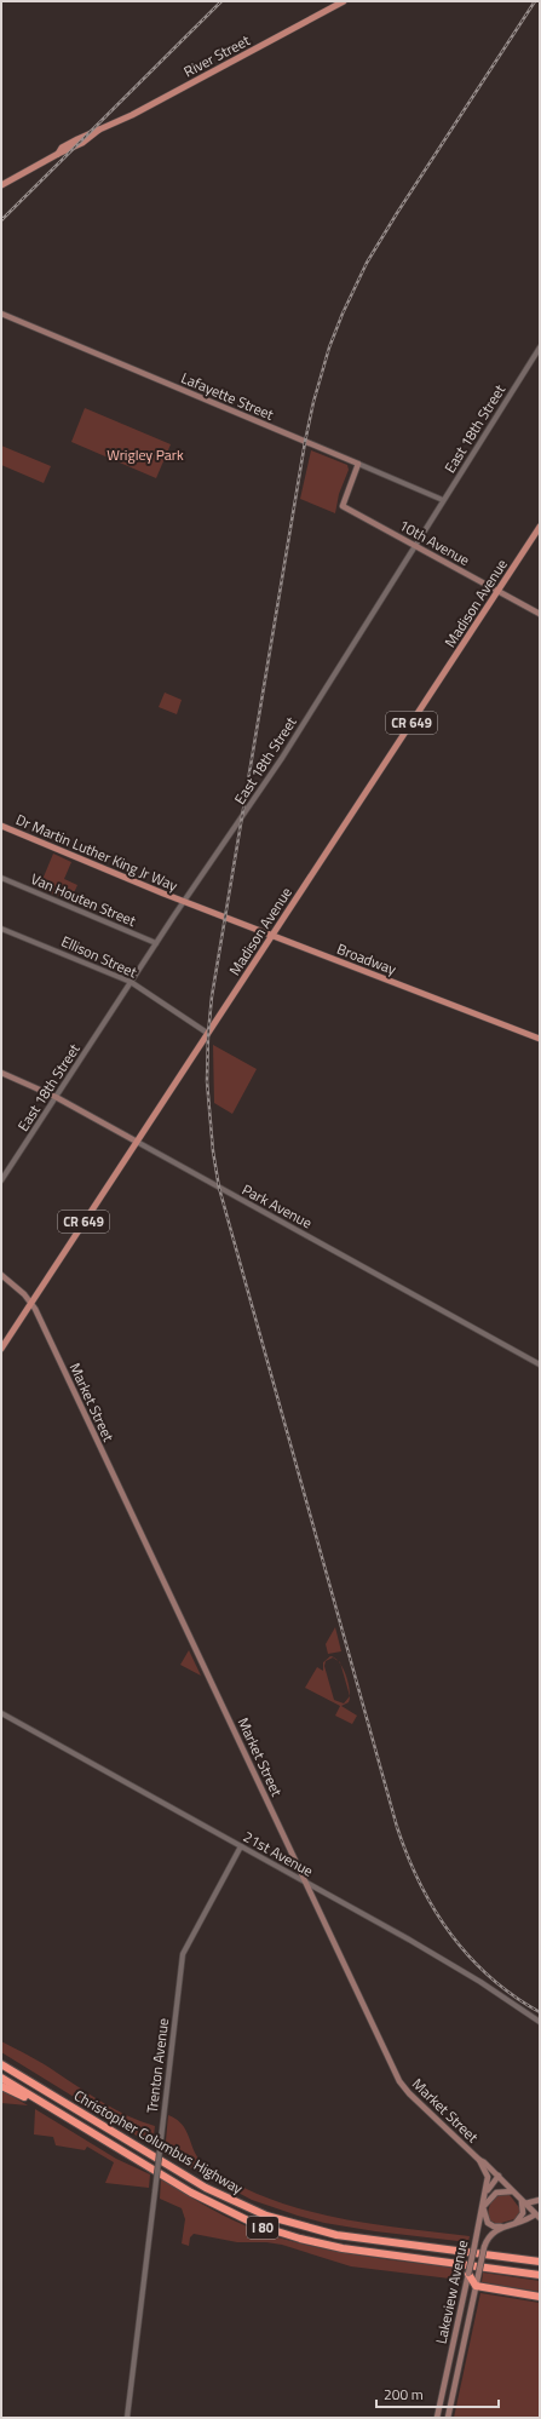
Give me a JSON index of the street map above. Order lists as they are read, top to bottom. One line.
{"streets":{"highway":["Christopher Columbus Highway","I 80"],"main road":["River Street","Lafayette Street","10th Avenue","Madison Avenue","CR 649","Dr Martin Luther King Jr Way","Broadway","Park Avenue","Market Street","Lakeview Avenue"],"street":["East 18th Street","Van Houten Street","Ellison Street","21st Avenue","Trenton Avenue"]},"crossings":[["Lafayette Street","East 18th Street"],["Lafayette Street","10th Avenue"],["East 18th Street","10th Avenue"],["East 18th Street","Dr Martin Luther King Jr Way"],["East 18th Street","Van Houten Street"],["East 18th Street","Ellison Street"],["East 18th Street","Broadway"],["East 18th Street","Park Avenue"],["10th Avenue","Madison Avenue"],["Madison Avenue","Ellison Street"],["Madison Avenue","Broadway"],["Madison Avenue","Park Avenue"],["Madison Avenue","Market Street"],["Dr Martin Luther King Jr Way","Broadway"],["Market Street","21st Avenue"],["Market Street","Lakeview Avenue"],["21st Avenue","Trenton Avenue"]],"parks":["Wrigley Park"],"scale_bar":"200 m"}
